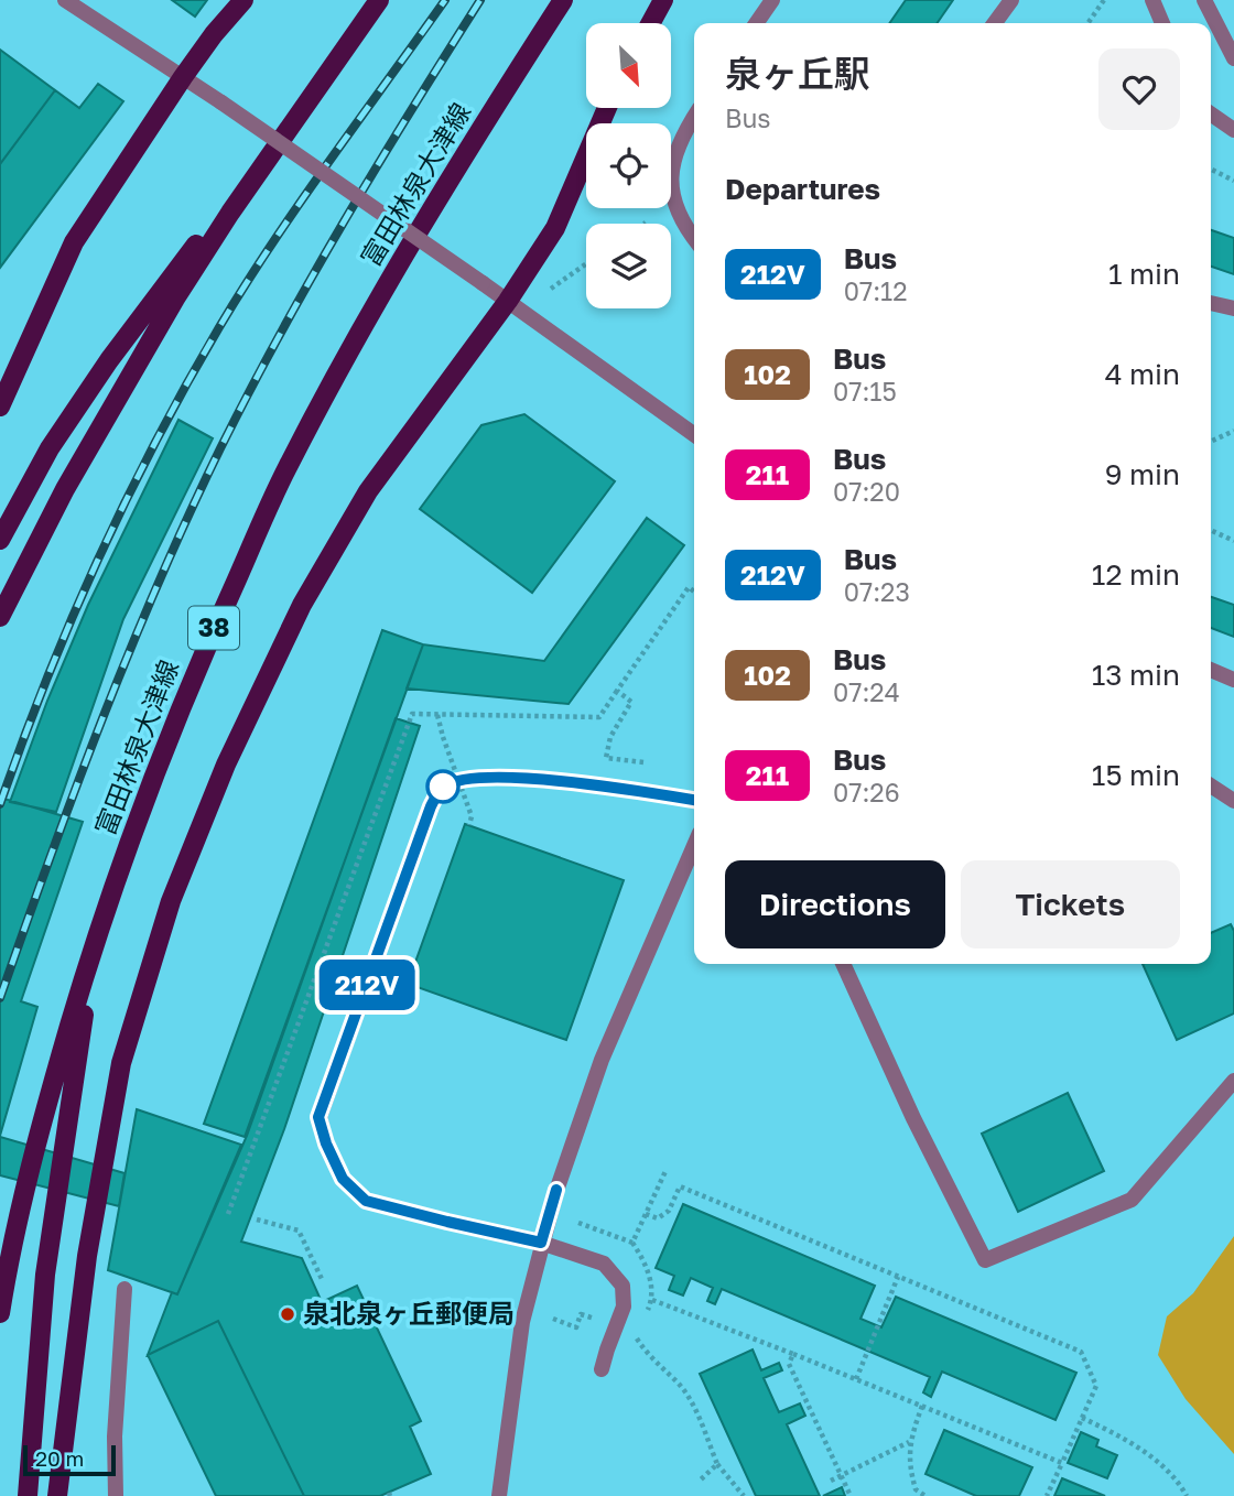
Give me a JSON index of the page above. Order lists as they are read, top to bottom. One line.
{"streets":{"main road":["富田林泉大津線","38"]},"crossings":[["富田林泉大津線","38"]],"places":["泉北泉ヶ丘郵便局"],"lines":["bus line 212V"],"scale_bar":"20 m","north":"bottom right","page":{"on_map":"212V","heading":[["泉ヶ丘駅","Bus"],"Departures"],"list":[{"mark":"212V","name":"Bus","note":"07:12","value":"1 min"},{"mark":"102","name":"Bus","note":"07:15","value":"4 min"},{"mark":"211","name":"Bus","note":"07:20","value":"9 min"},{"mark":"212V","name":"Bus","note":"07:23","value":"12 min"},{"mark":"102","name":"Bus","note":"07:24","value":"13 min"},{"mark":"211","name":"Bus","note":"07:26","value":"15 min"}],"buttons":["Directions","Tickets"],"scale":"20 m"}}
